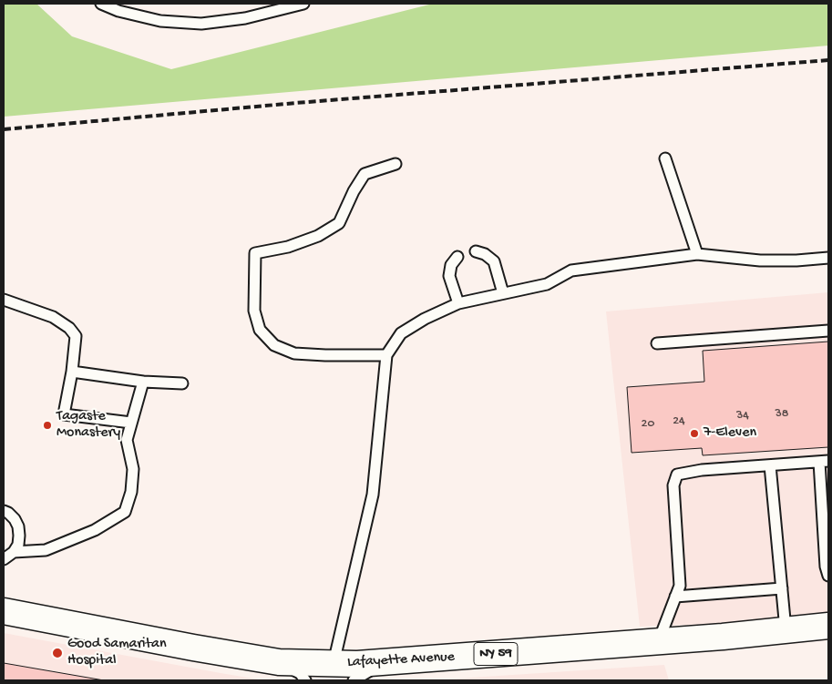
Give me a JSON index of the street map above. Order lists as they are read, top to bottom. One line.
{"streets":{"main road":["NY 59","Lafayette Avenue"]},"places":["Tagaste Monastery","7-Eleven","Good Samaritan Hospital"],"house_numbers":["38","34","24","20"]}
